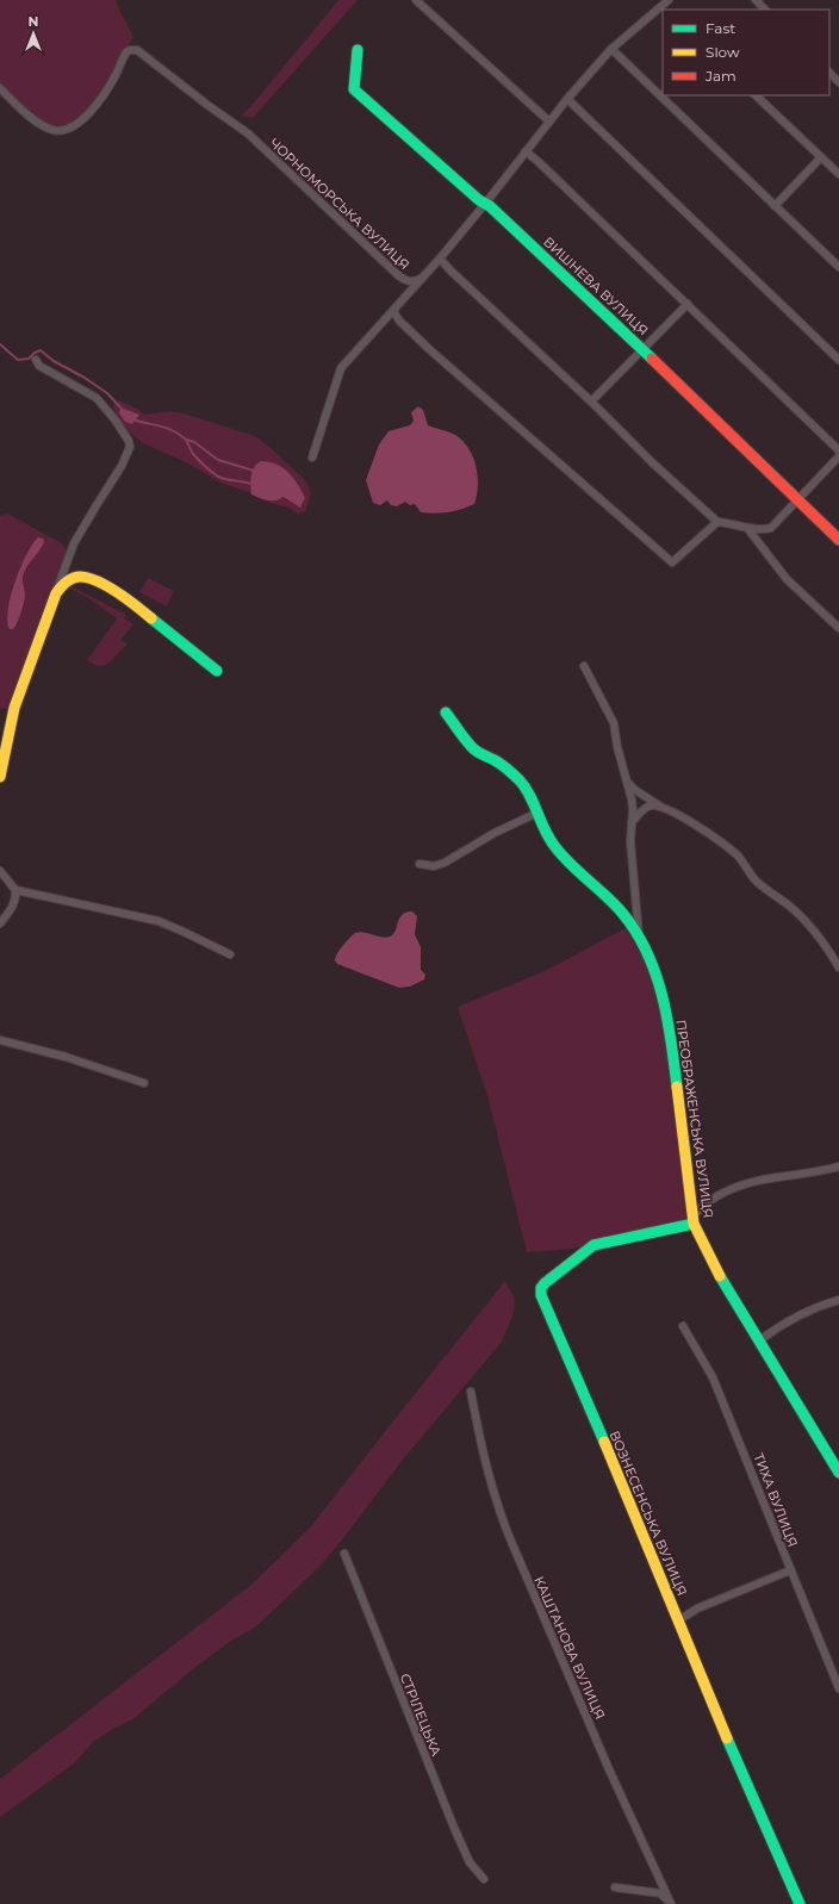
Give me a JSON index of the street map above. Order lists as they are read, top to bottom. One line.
{"streets":{"street":["ЧОРНОМОРСЬКА ВУЛИЦЯ","ВИШНЕВА ВУЛИЦЯ","ПРЕОБРАЖЕНСЬКА ВУЛИЦЯ","ТИХА ВУЛИЦЯ","ВОЗНЕСЕНСЬКА ВУЛИЦЯ","КАШТАНОВА ВУЛИЦЯ","СТРІЛЕЦЬКА"]},"crossings":[["ПРЕОБРАЖЕНСЬКА ВУЛИЦЯ","ВОЗНЕСЕНСЬКА ВУЛИЦЯ"]],"legend":["Fast","Slow","Jam"],"north":"top"}
